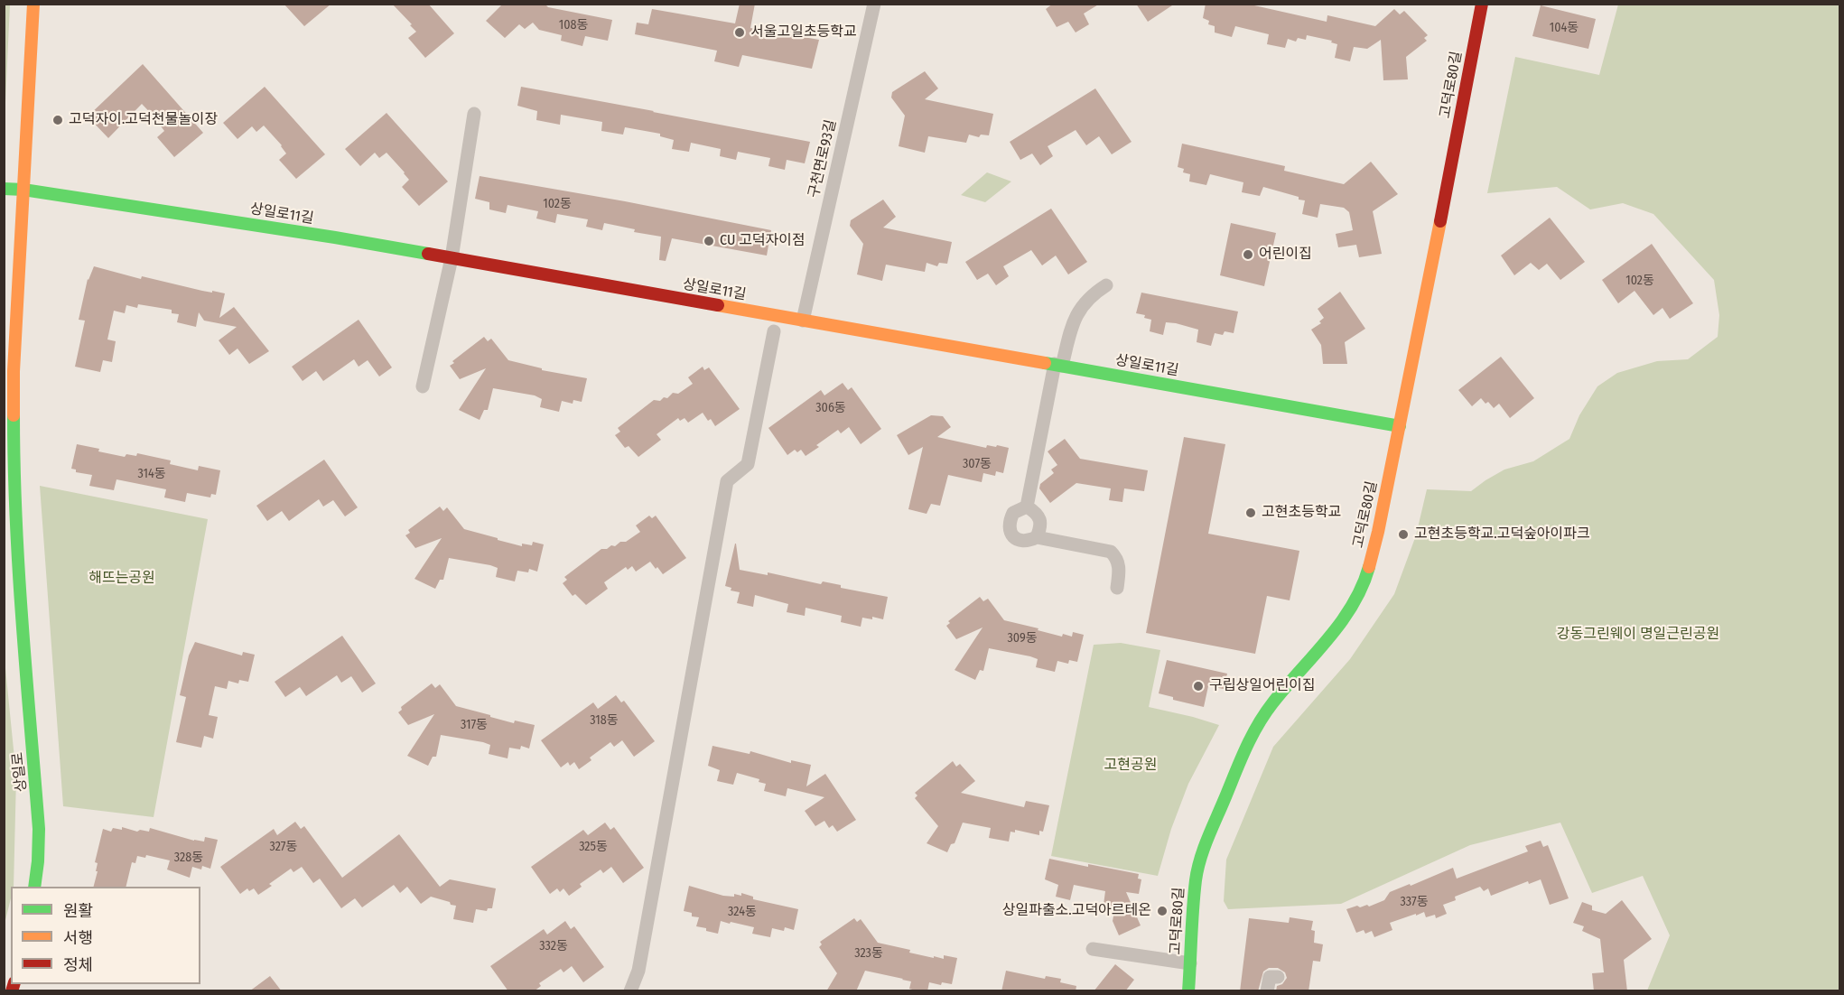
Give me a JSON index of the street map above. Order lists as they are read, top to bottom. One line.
{"streets":{"street":["고덕로80길","구천면로93길","상일로11길","상일로"]},"crossings":[["고덕로80길","상일로11길"],["구천면로93길","상일로11길"],["상일로11길","상일로"]],"parks":["해뜨는공원","강동그린웨이 명일근린공원","고현공원"],"places":["서울고일초등학교","고덕자이.고덕천물놀이장","CU 고덕자이점","어린이집","고현초등학교","고현초등학교.고덕숲아이파크","구립상일어린이집","상일파출소.고덕아르테온"],"house_numbers":["108동","104동","102동","102동","306동","307동","314동","309동","318동","317동","327동","325동","328동","337동","324동","332동","323동"],"legend":["원활","서행","정체"]}
